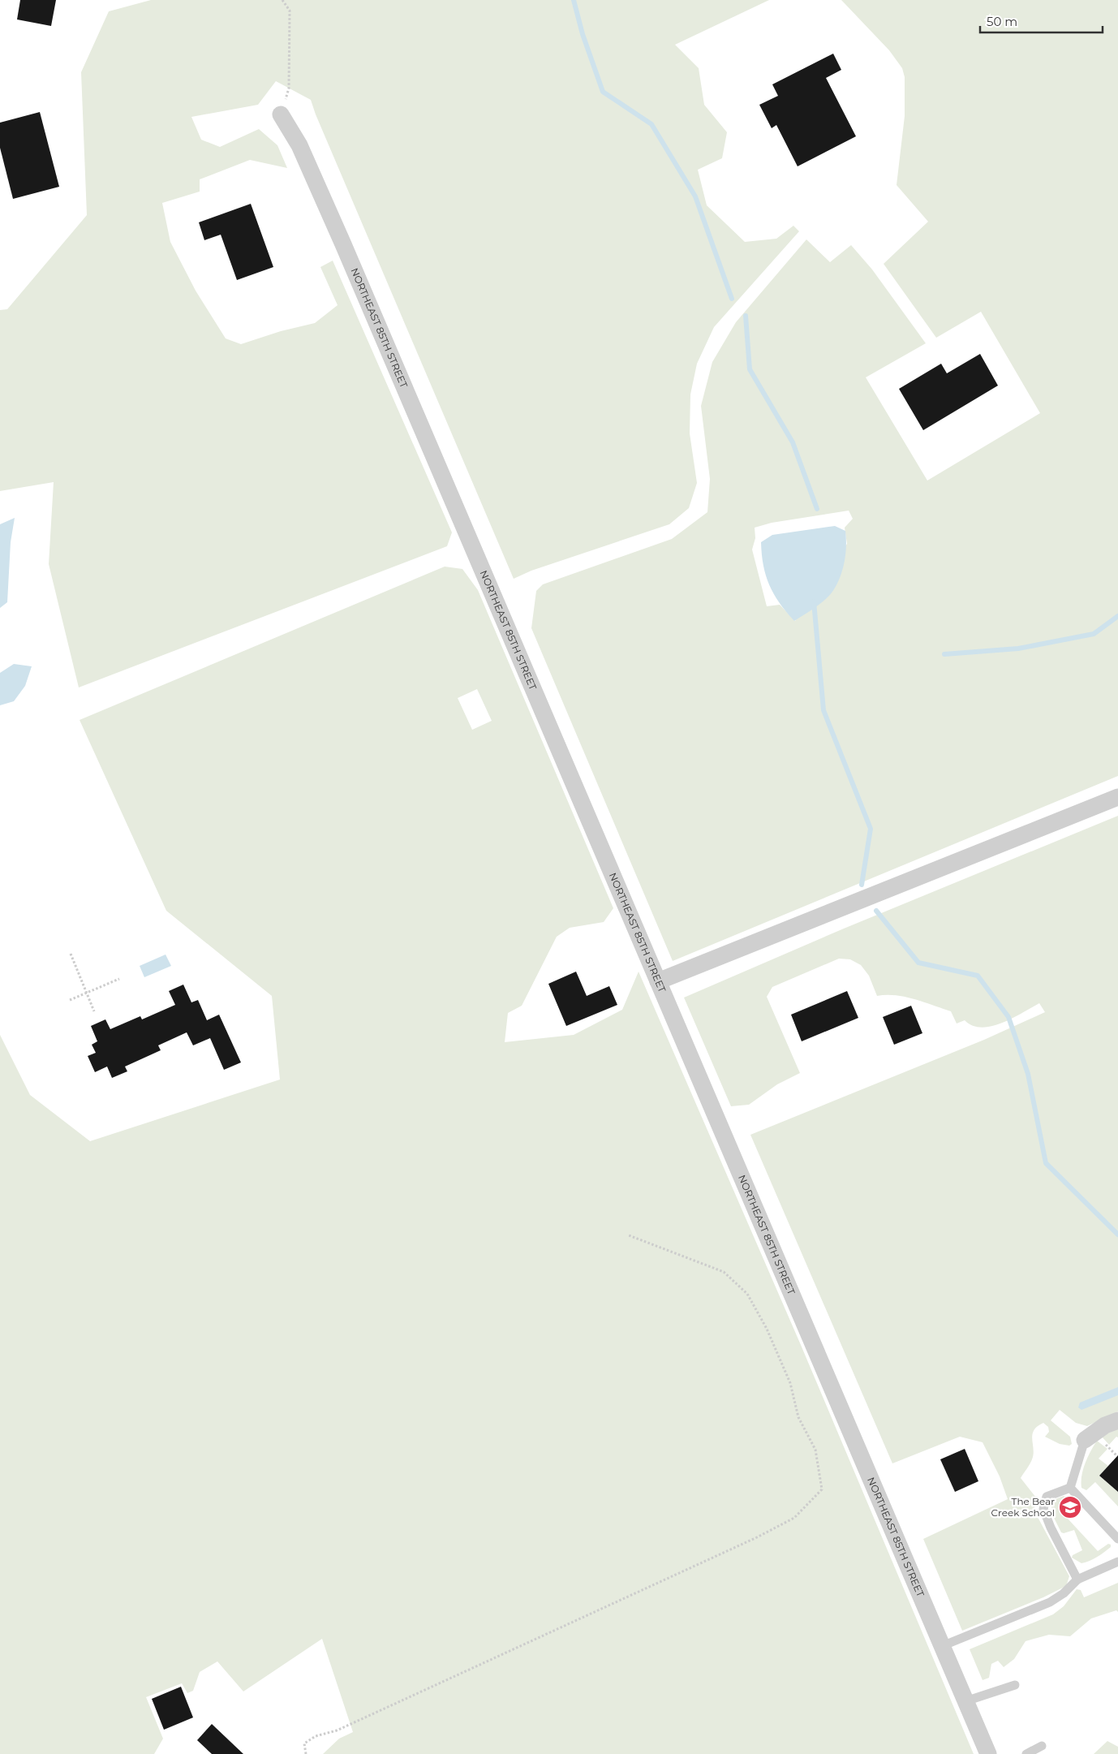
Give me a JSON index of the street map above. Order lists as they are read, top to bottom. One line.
{"streets":{"street":["NORTHEAST 85TH STREET"]},"places":{"school or university":["The Bear Creek School"]},"scale_bar":"50 m"}
